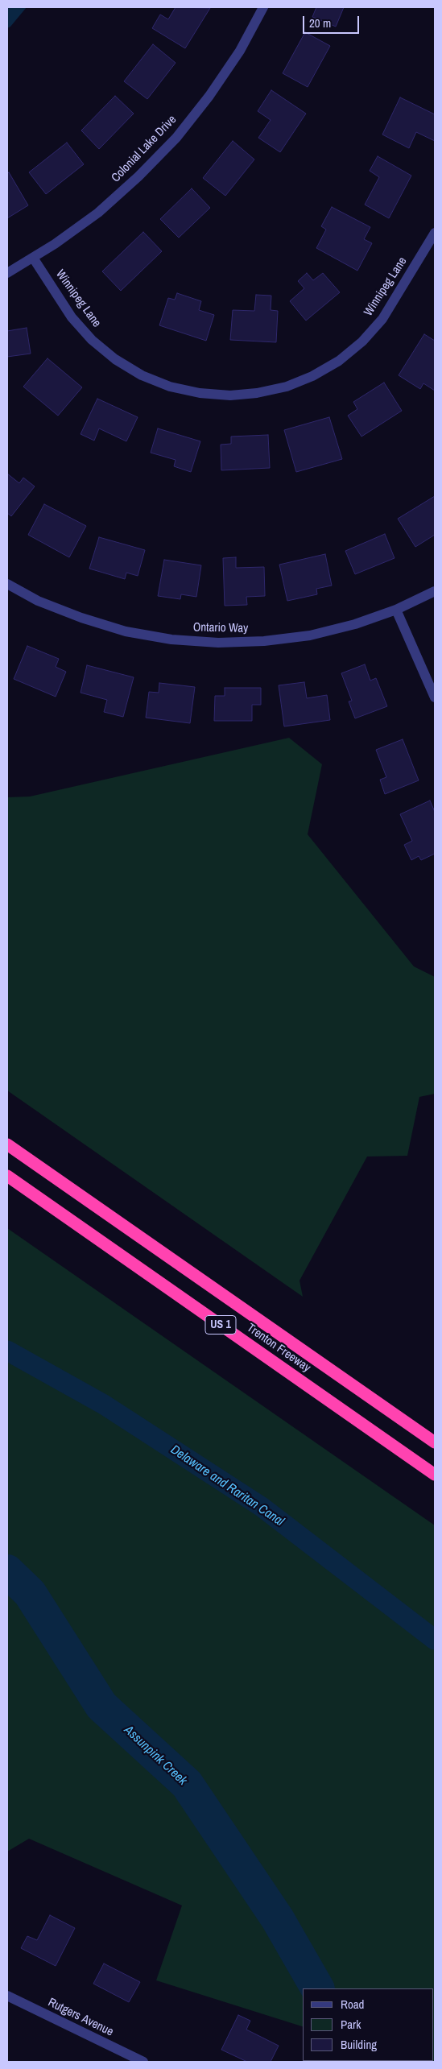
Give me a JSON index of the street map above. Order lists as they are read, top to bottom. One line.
{"streets":{"highway":["US 1","Trenton Freeway"],"street":["Colonial Lake Drive","Winnipeg Lane","Ontario Way","Rutgers Avenue"]},"crossings":[["Colonial Lake Drive","Winnipeg Lane"]],"water":["Delaware and Raritan Canal","Assunpink Creek"],"legend":["Road","Park","Building"],"scale_bar":"20 m"}
